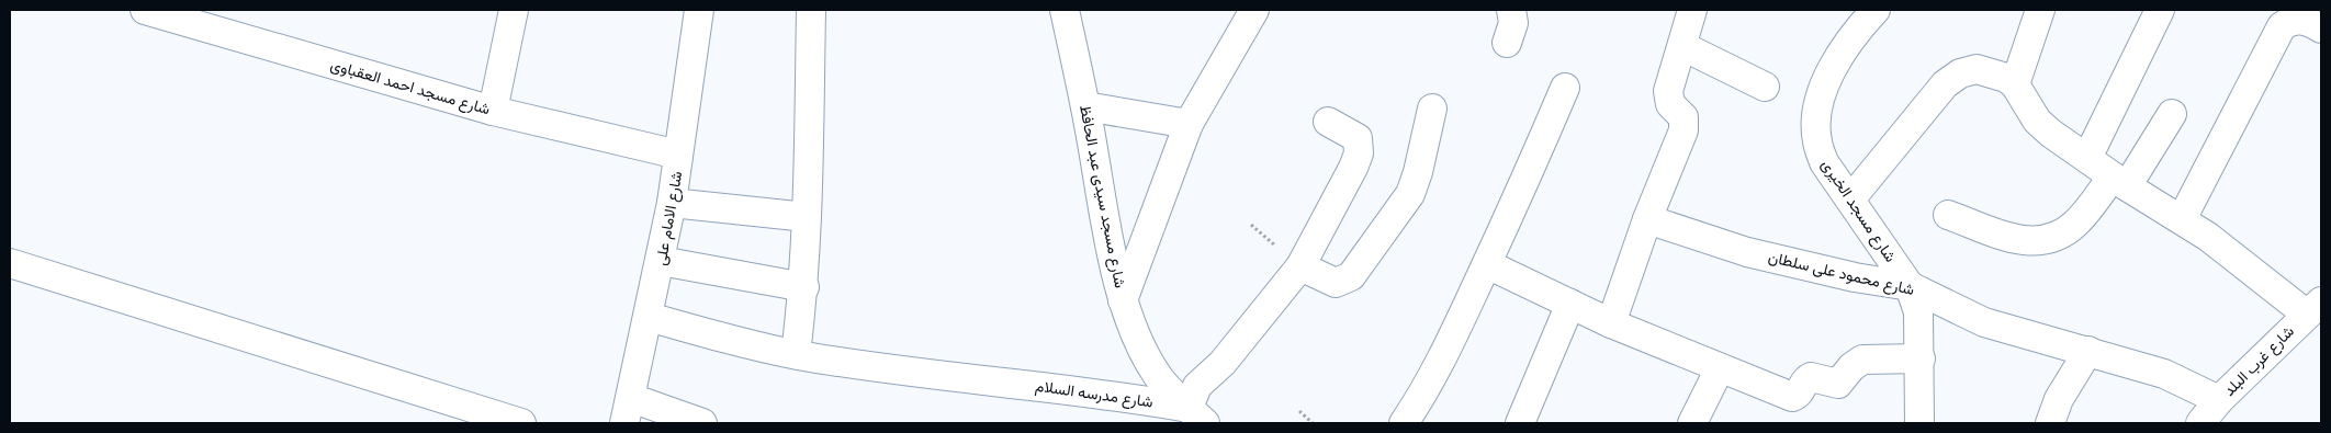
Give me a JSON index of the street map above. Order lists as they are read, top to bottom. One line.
{"streets":{"street":["شارع مسجد احمد العقباوى","شارع مسجد سيدى عبد الحافظ","شارع مسجد الخيرى","شارع الامام على","شارع محمود على سلطان","شارع غرب البلد","شارع مدرسه السلام"]},"crossings":[["شارع مسجد احمد العقباوى","شارع الامام على"],["شارع مسجد سيدى عبد الحافظ","شارع مدرسه السلام"],["شارع مسجد الخيرى","شارع محمود على سلطان"],["شارع الامام على","شارع مدرسه السلام"],["شارع محمود على سلطان","شارع غرب البلد"]]}
